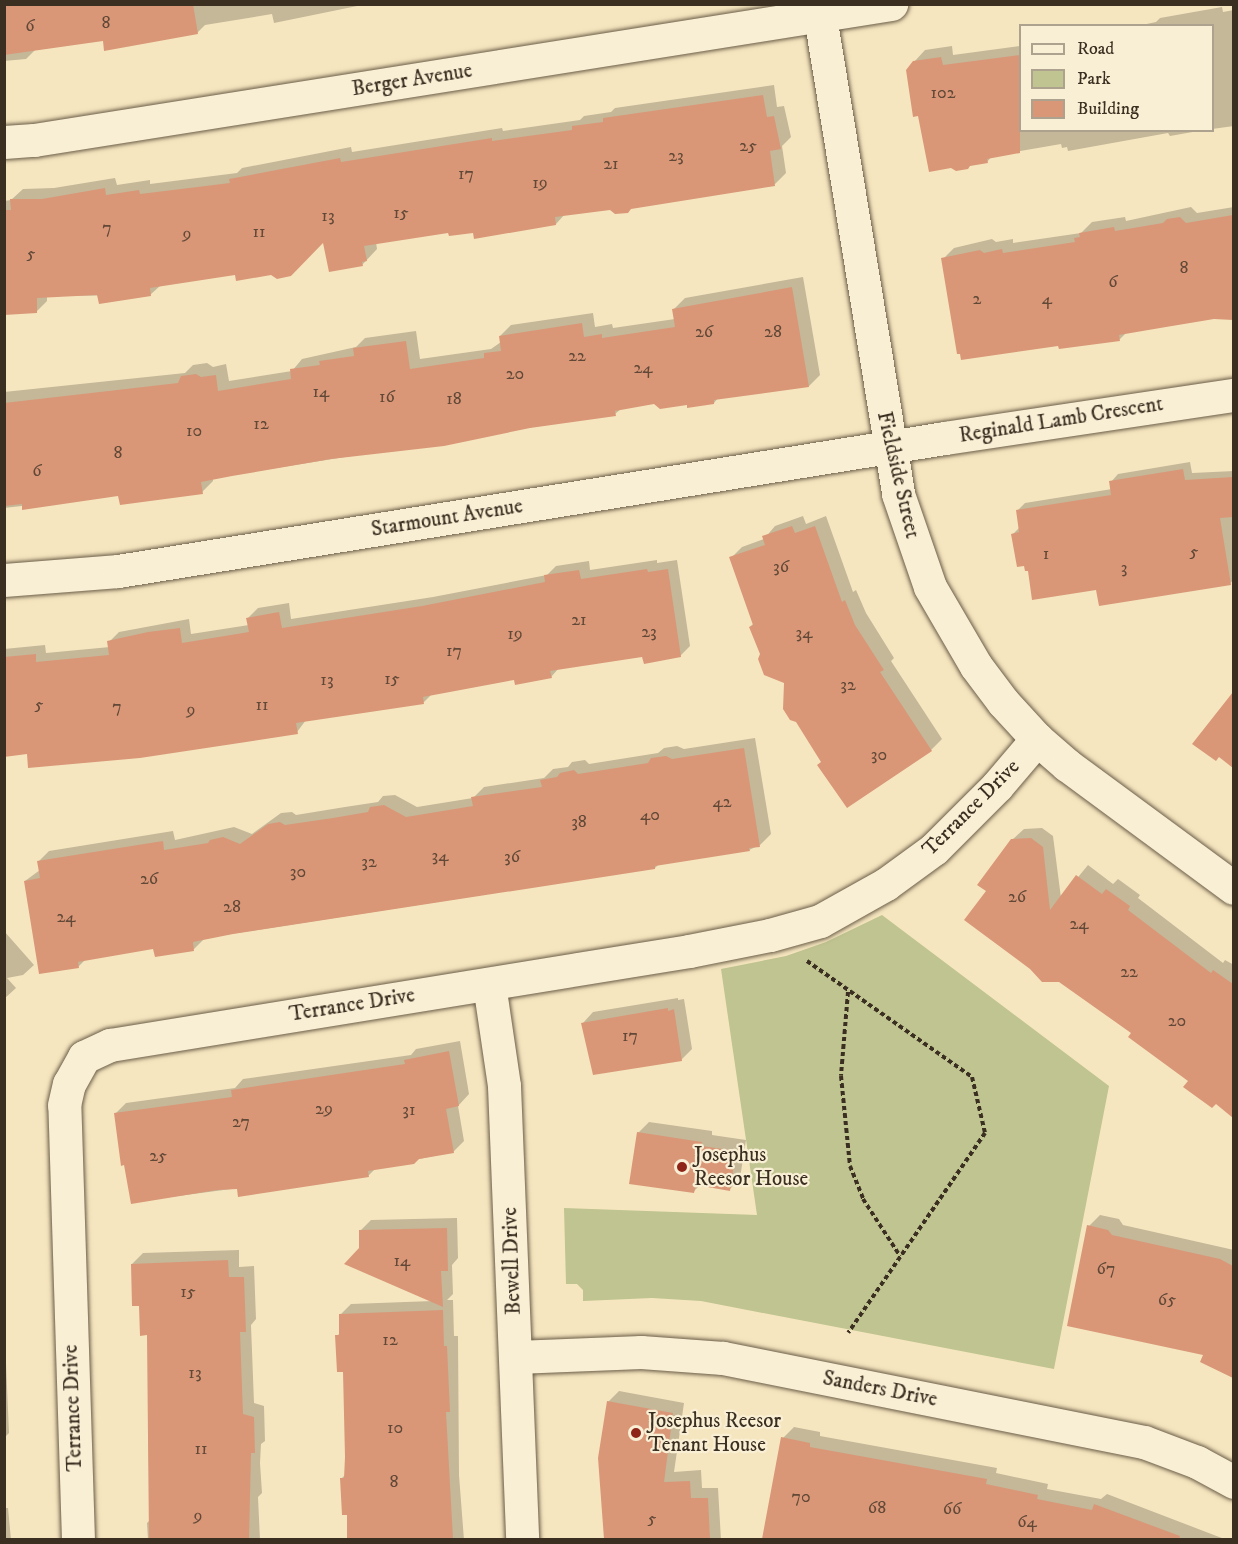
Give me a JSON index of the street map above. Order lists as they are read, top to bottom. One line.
{"streets":{"street":["Berger Avenue","Reginald Lamb Crescent","Fieldside Street","Starmount Avenue","Terrance Drive","Bewell Drive","Sanders Drive"]},"crossings":[["Berger Avenue","Fieldside Street"],["Reginald Lamb Crescent","Fieldside Street"],["Reginald Lamb Crescent","Starmount Avenue"],["Fieldside Street","Starmount Avenue"],["Fieldside Street","Terrance Drive"],["Terrance Drive","Bewell Drive"],["Bewell Drive","Sanders Drive"]],"places":["Josephus Reesor House","Josephus Reesor Tenant House"],"house_numbers":["8","6","102","25","23","21","17","19","15","13","7","11","9","5","8","6","2","4","26","28","22","24","20","14","16","18","12","10","8","6","5","1","36","3","21","23","34","19","17","15","13","32","5","11","7","9","30","42","40","38","34","36","32","30","26","26","28","24","24","22","20","17","29","31","27","25","14","67","15","65","12","13","10","11","8","70","68","66","9","5","64"],"legend":["Road","Park","Building"]}
